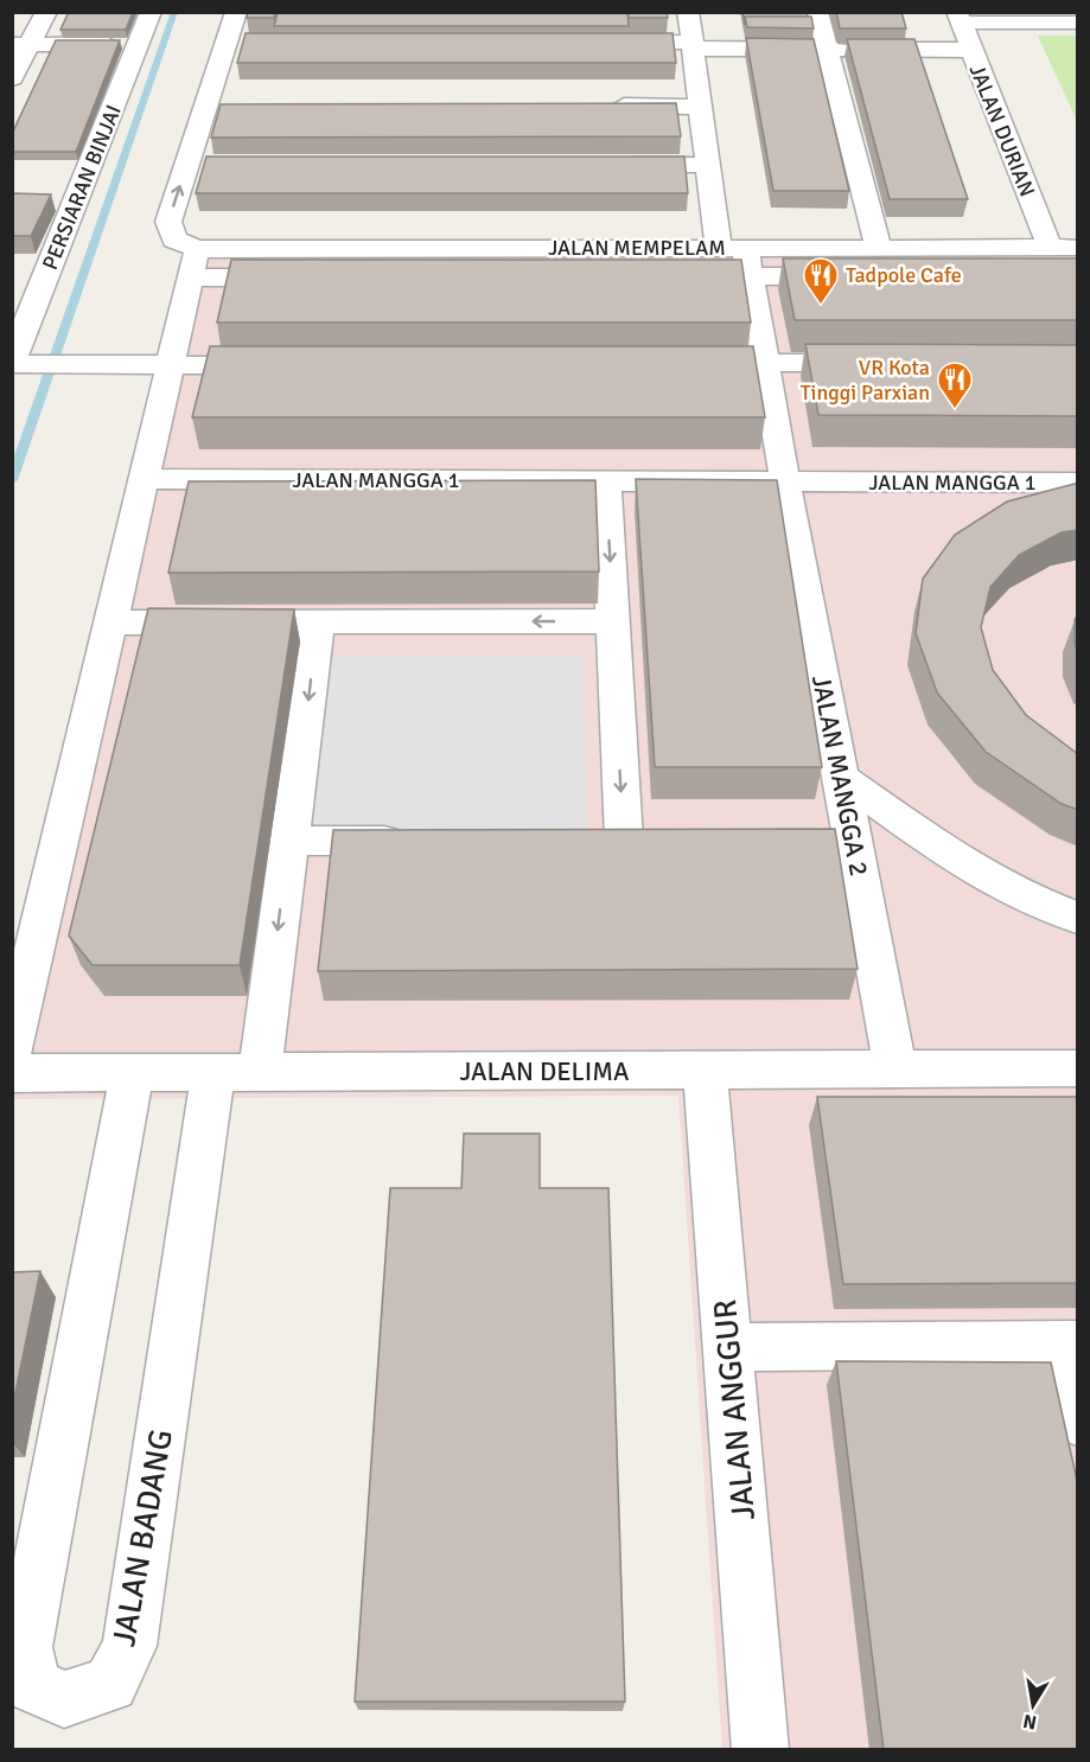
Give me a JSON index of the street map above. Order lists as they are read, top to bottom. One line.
{"streets":{"street":["JALAN DURIAN","PERSIARAN BINJAI","JALAN MEMPELAM","JALAN MANGGA 1","JALAN MANGGA 2","JALAN DELIMA","JALAN ANGGUR","JALAN BADANG"]},"crossings":[["JALAN DURIAN","JALAN MEMPELAM"],["JALAN MEMPELAM","JALAN MANGGA 2"],["JALAN MANGGA 1","JALAN MANGGA 2"],["JALAN MANGGA 2","JALAN DELIMA"],["JALAN DELIMA","JALAN ANGGUR"],["JALAN DELIMA","JALAN BADANG"]],"places":{"restaurant":["Tadpole Cafe","VR Kota Tinggi Parxian"]},"north":"bottom"}
